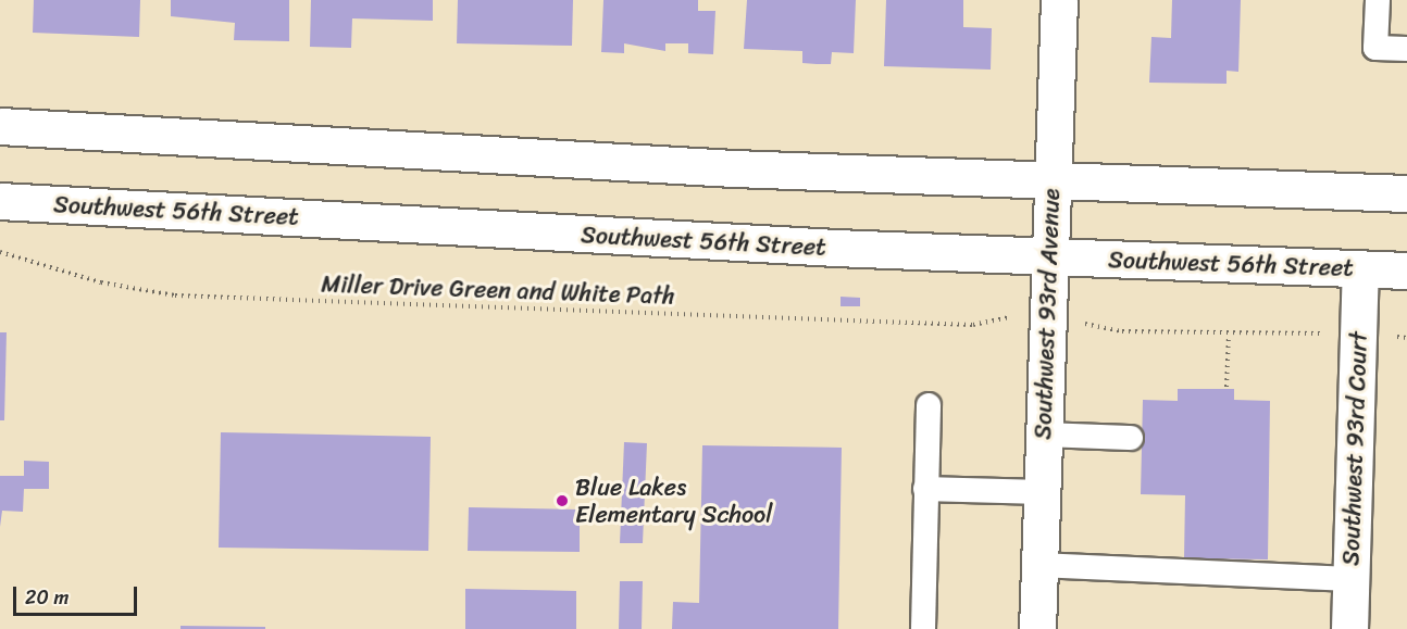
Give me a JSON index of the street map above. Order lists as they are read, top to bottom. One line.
{"streets":{"main road":["Southwest 56th Street","Southwest 93rd Avenue","Southwest 93rd Court"],"path":["Miller Drive Green and White Path"]},"crossings":[["Southwest 56th Street","Southwest 93rd Avenue"],["Southwest 56th Street","Southwest 93rd Court"]],"places":["Blue Lakes Elementary School"],"scale_bar":"20 m"}
